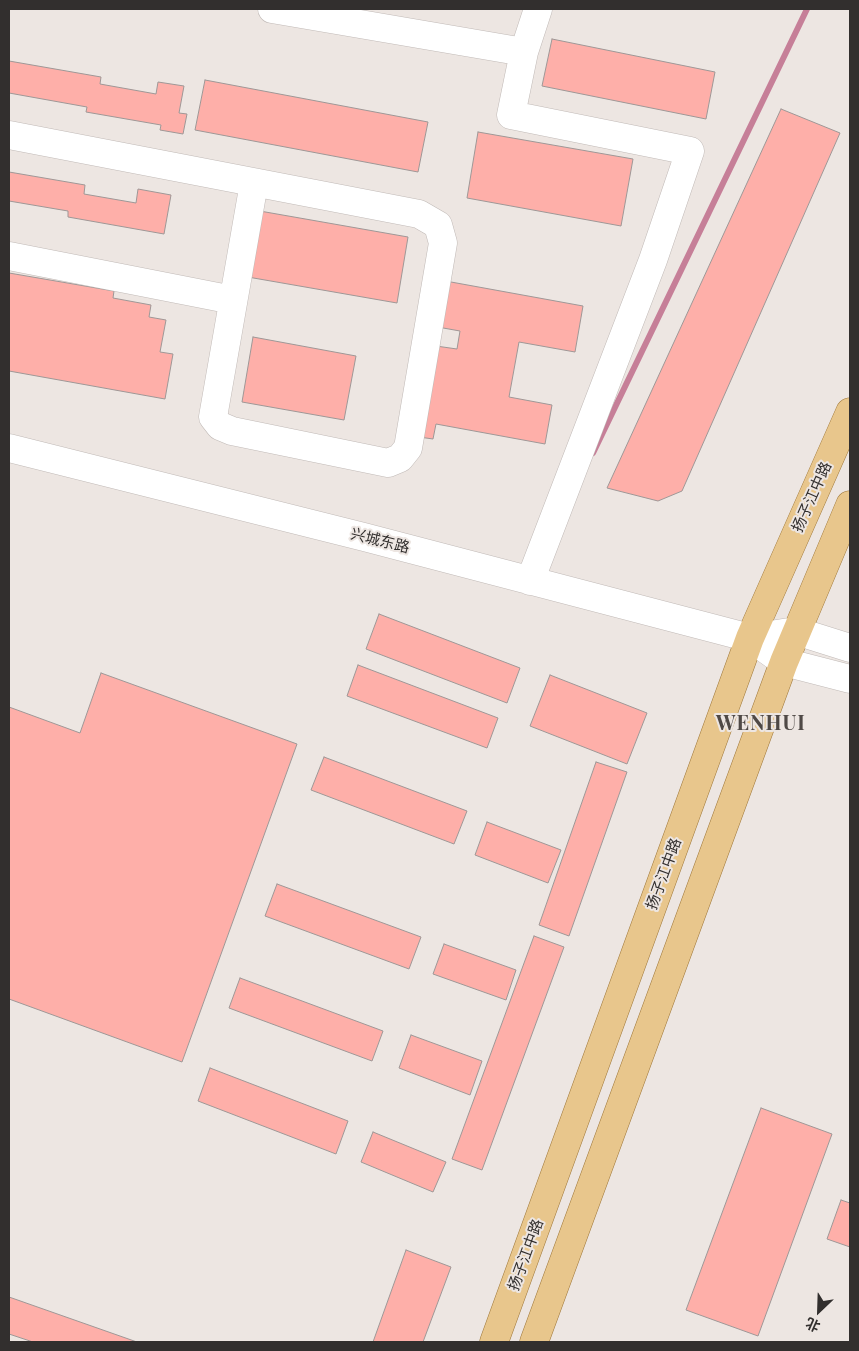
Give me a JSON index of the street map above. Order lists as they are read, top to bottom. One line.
{"streets":{"main road":["扬子江中路"],"street":["兴城东路"]},"crossings":[["扬子江中路","兴城东路"]],"districts":["WENHUI"],"north":"bottom left"}
